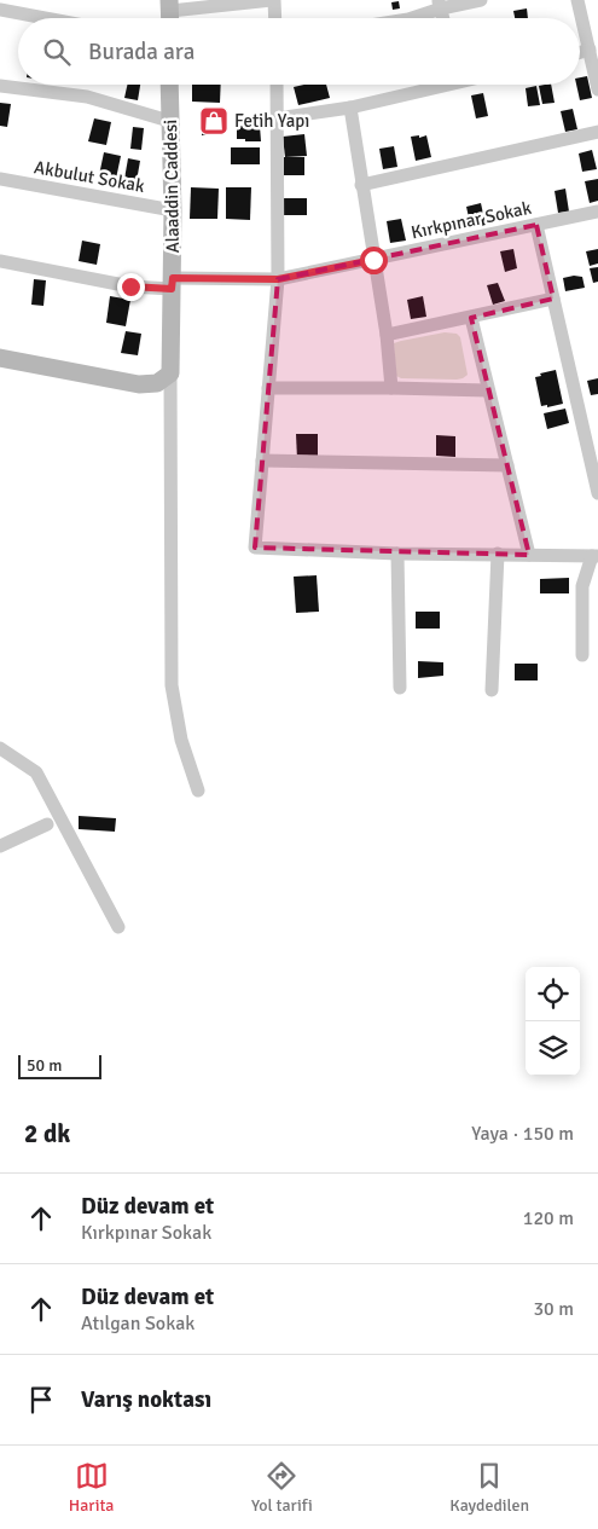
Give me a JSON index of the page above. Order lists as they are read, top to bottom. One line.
{"streets":{"street":["Akbulut Sokak","Alaaddin Caddesi","Kırkpınar Sokak"]},"crossings":[["Akbulut Sokak","Alaaddin Caddesi"],["Alaaddin Caddesi","Kırkpınar Sokak"]],"places":{"shop":["Fetih Yapı"]},"scale_bar":"50 m","page":{"search":"Burada ara","scale":"50 m","heading":["2 dk","Yaya · 150 m"],"list":[["Düz devam et","Kırkpınar Sokak","120 m"],["Düz devam et","Atılgan Sokak","30 m"],"Varış noktası"],"nav":["Harita","Yol tarifi","Kaydedilen"]}}
